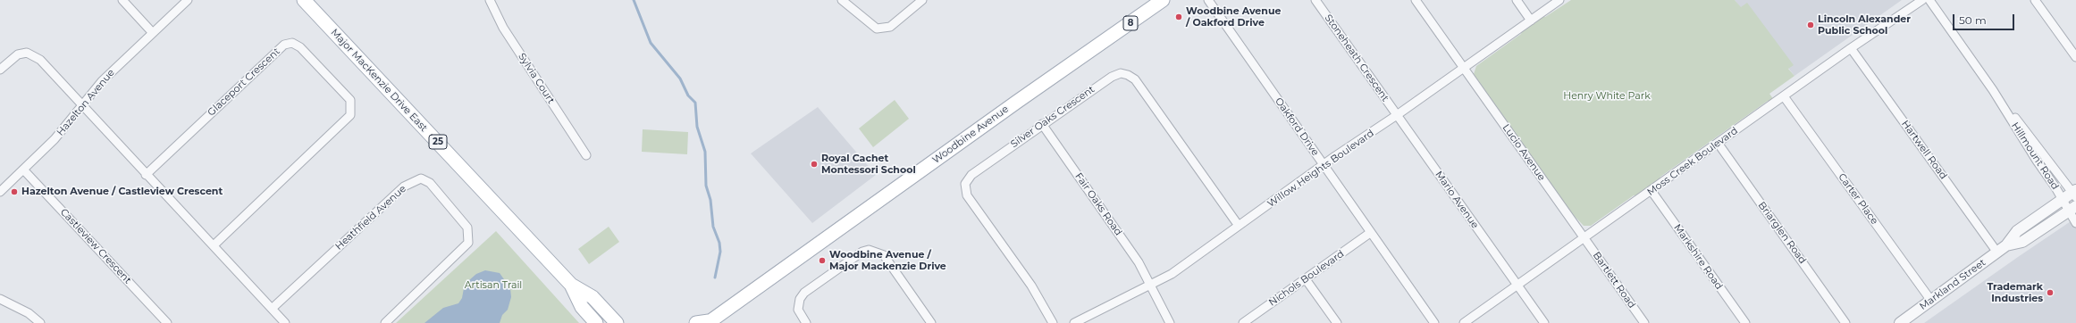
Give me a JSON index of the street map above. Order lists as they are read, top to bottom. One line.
{"streets":{"main road":["8","Major MacKenzie Drive East","Woodbine Avenue","25"],"street":["Stoneheath Crescent","Sylvia Court","Glaceport Crescent","Hazelton Avenue","Silver Oaks Crescent","Oakford Drive","Hartwell Road","Lucio Avenue","Hillmount Road","Moss Creek Boulevard","Willow Heights Boulevard","Carter Place","Mario Avenue","Fair Oaks Road","Heathfield Avenue","Briarglen Road","Castleview Crescent","Markshire Road","Nichols Boulevard","Bartlett Road","Markland Street"]},"crossings":[["Stoneheath Crescent","Willow Heights Boulevard"],["Stoneheath Crescent","Mario Avenue"],["Hazelton Avenue","Castleview Crescent"],["Silver Oaks Crescent","Willow Heights Boulevard"],["Silver Oaks Crescent","Fair Oaks Road"],["Oakford Drive","Willow Heights Boulevard"],["Oakford Drive","Nichols Boulevard"],["Hartwell Road","Moss Creek Boulevard"],["Hartwell Road","Markland Street"],["Lucio Avenue","Moss Creek Boulevard"],["Lucio Avenue","Willow Heights Boulevard"],["Lucio Avenue","Bartlett Road"],["Hillmount Road","Markland Street"],["Moss Creek Boulevard","Carter Place"],["Moss Creek Boulevard","Mario Avenue"],["Moss Creek Boulevard","Briarglen Road"],["Moss Creek Boulevard","Markshire Road"],["Moss Creek Boulevard","Bartlett Road"],["Willow Heights Boulevard","Mario Avenue"],["Willow Heights Boulevard","Fair Oaks Road"],["Carter Place","Markland Street"]],"parks":["Henry White Park","Artisan Trail"],"places":["Woodbine Avenue / Oakford Drive","Lincoln Alexander Public School","Royal Cachet Montessori School","Hazelton Avenue / Castleview Crescent","Woodbine Avenue / Major Mackenzie Drive","Trademark Industries"],"scale_bar":"50 m"}
